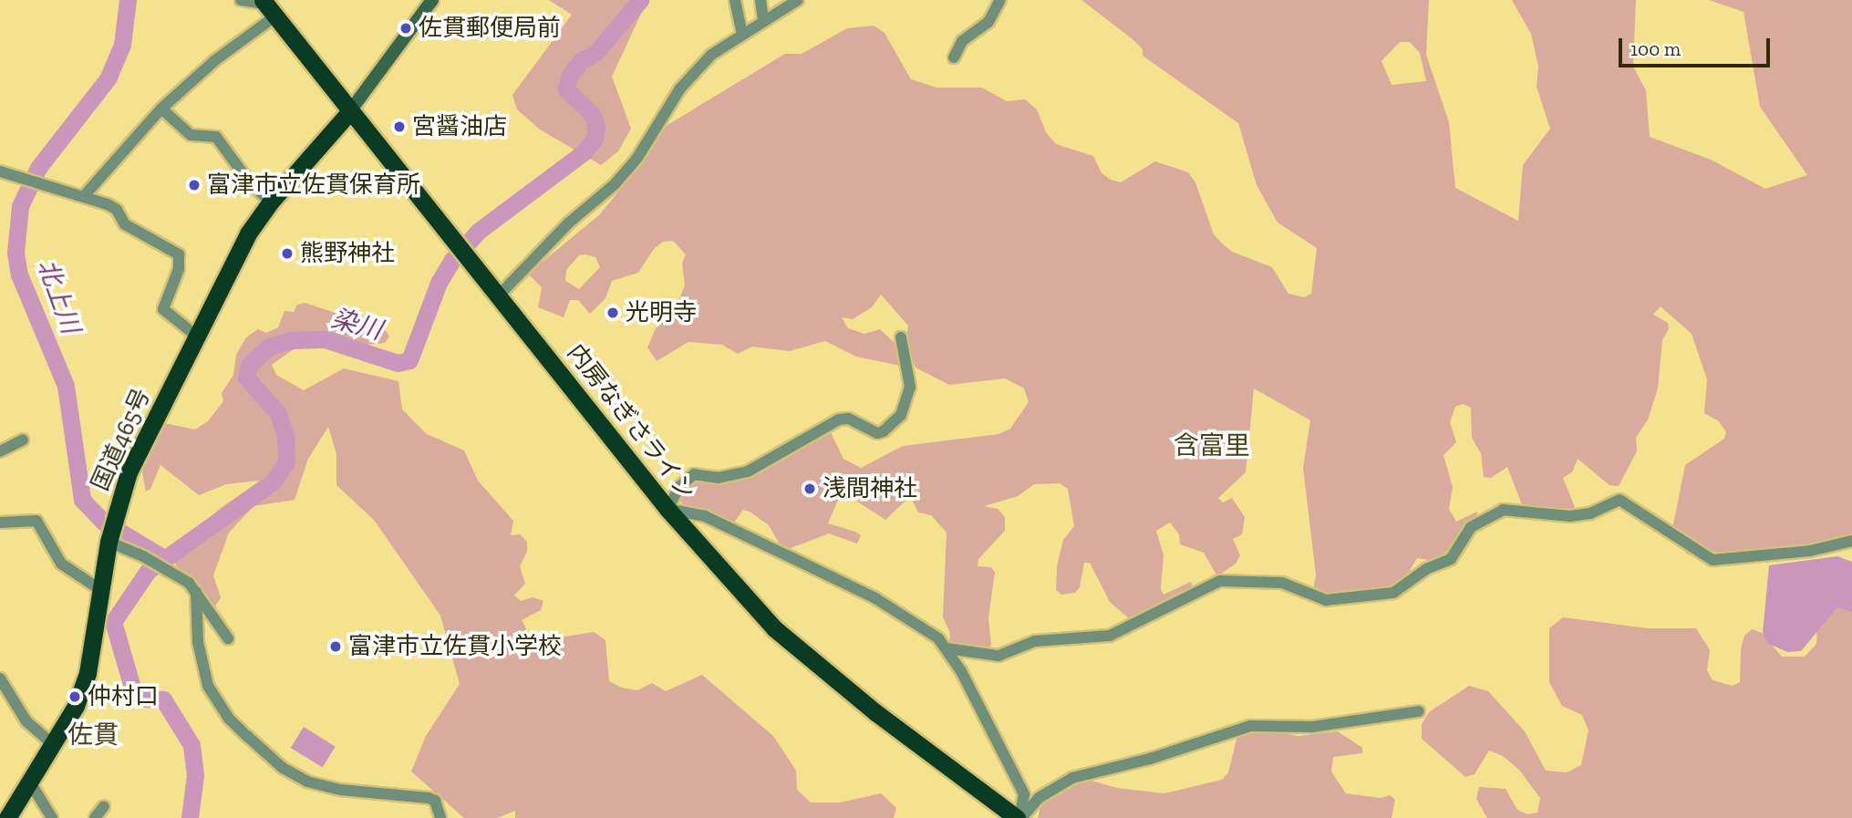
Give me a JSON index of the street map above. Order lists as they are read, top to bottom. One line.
{"streets":{"highway":["内房なぎさライン","国道465号"]},"crossings":[["内房なぎさライン","国道465号"]],"districts":["含富里","佐貫"],"water":["北上川","染川"],"places":["佐貫郵便局前","宮醤油店","富津市立佐貫保育所","熊野神社","光明寺","浅間神社","富津市立佐貫小学校","仲村口"],"scale_bar":"100 m"}
